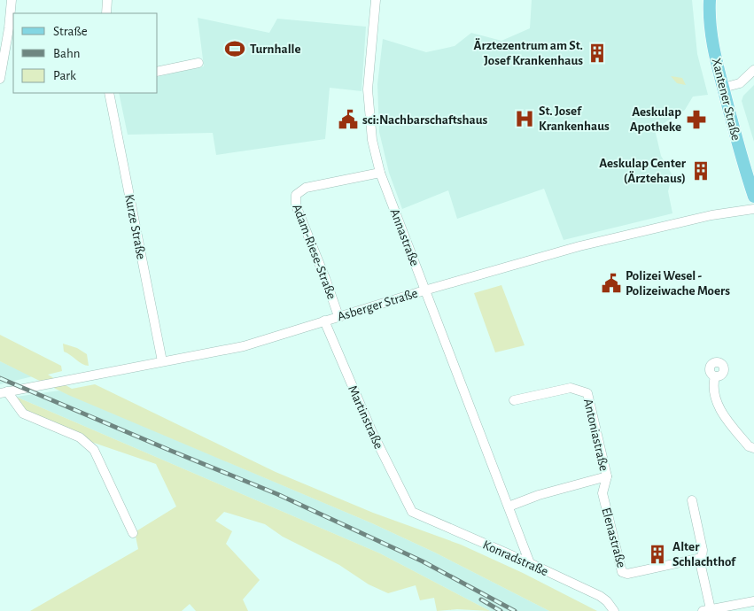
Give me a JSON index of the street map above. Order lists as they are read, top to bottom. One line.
{"streets":{"main road":["Xantener Straße"],"street":["Kurze Straße","Annastraße","Adam-Riese-Straße","Asberger Straße","Martinstraße","Antoniastraße","Elenastraße","Konradstraße"]},"crossings":[["Kurze Straße","Asberger Straße"],["Annastraße","Adam-Riese-Straße"],["Annastraße","Asberger Straße"],["Annastraße","Antoniastraße"],["Annastraße","Konradstraße"],["Adam-Riese-Straße","Asberger Straße"],["Asberger Straße","Martinstraße"],["Martinstraße","Konradstraße"],["Antoniastraße","Elenastraße"]],"places":{"sports":["Turnhalle"],"building":["Ärztezentrum am St. Josef Krankenhaus","Aeskulap Center (Ärztehaus)","Alter Schlachthof"],"hospital":["St. Josef Krankenhaus"],"public building":["sci:Nachbarschaftshaus","Polizei Wesel - Polizeiwache Moers"],"pharmacy":["Aeskulap Apotheke"]},"legend":["Straße","Bahn","Park"]}
